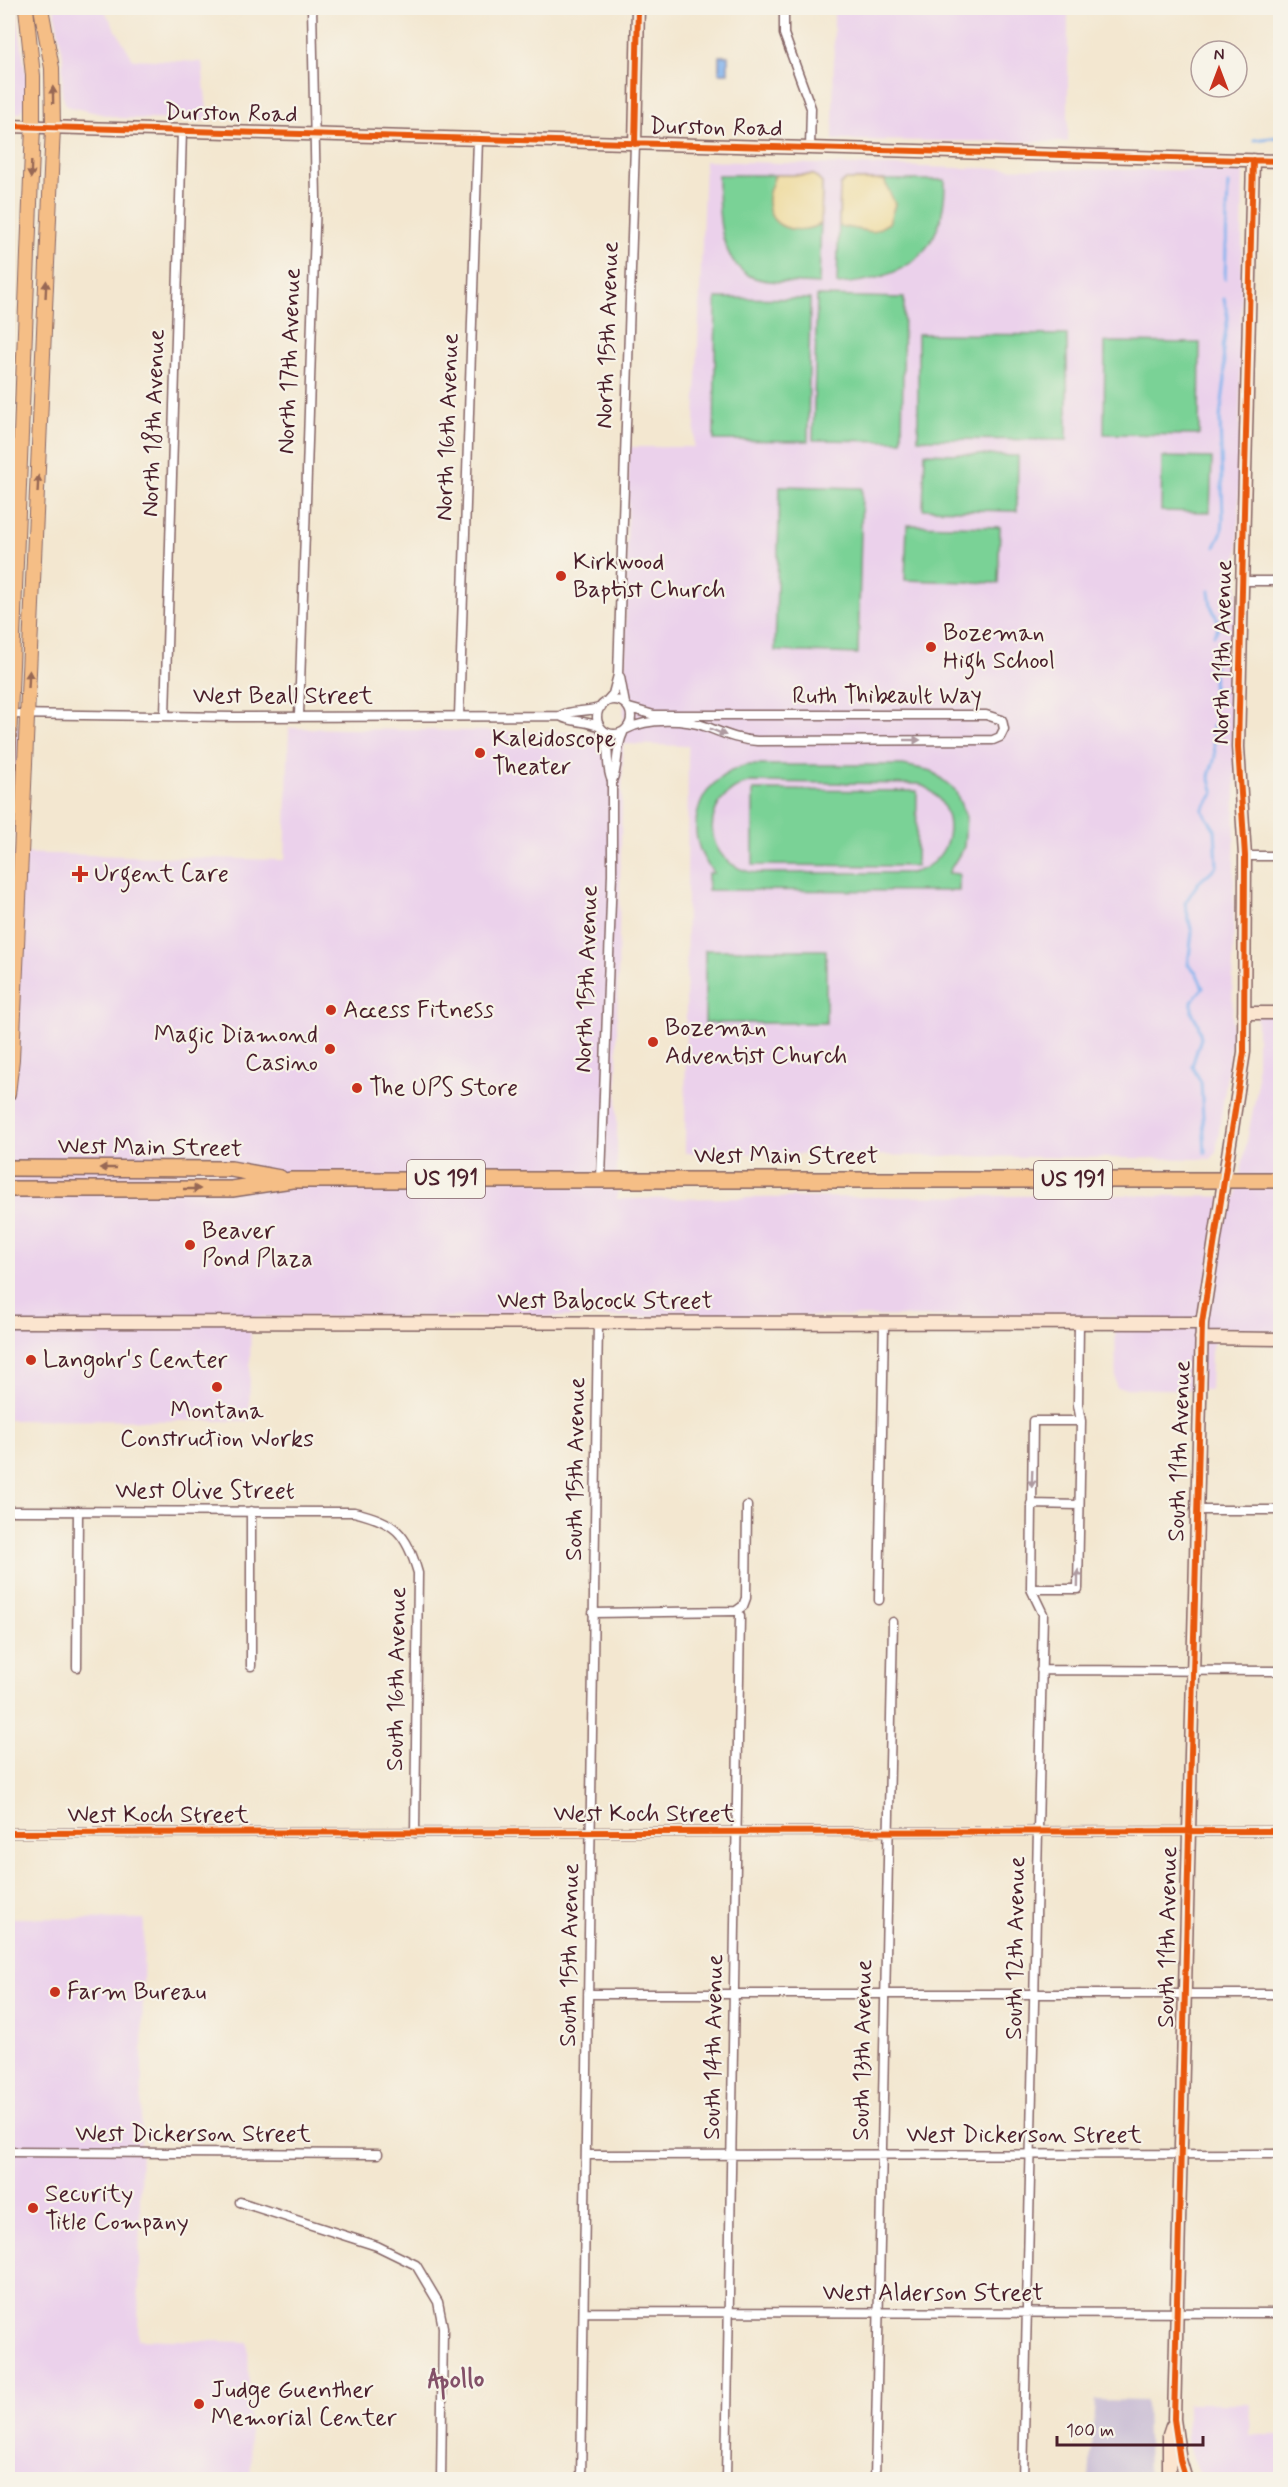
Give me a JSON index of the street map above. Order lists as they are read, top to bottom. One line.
{"streets":{"highway":["West Main Street","US 191"],"street":["Durston Road","North 15th Avenue","North 17th Avenue","North 18th Avenue","North 16th Avenue","North 11th Avenue","West Beall Street","Ruth Thibeault Way","West Babcock Street","South 11th Avenue","South 15th Avenue","West Olive Street","South 16th Avenue","West Koch Street","South 12th Avenue","South 14th Avenue","South 13th Avenue","West Dickerson Street","West Alderson Street"]},"crossings":[["Durston Road","North 15th Avenue"],["Durston Road","North 17th Avenue"],["Durston Road","North 18th Avenue"],["Durston Road","North 16th Avenue"],["Durston Road","North 11th Avenue"],["North 15th Avenue","West Beall Street"],["North 15th Avenue","Ruth Thibeault Way"],["North 15th Avenue","West Main Street"],["North 17th Avenue","West Beall Street"],["North 18th Avenue","West Beall Street"],["North 16th Avenue","West Beall Street"],["North 11th Avenue","West Main Street"],["North 11th Avenue","South 11th Avenue"],["West Beall Street","Ruth Thibeault Way"],["West Main Street","South 11th Avenue"],["West Babcock Street","South 11th Avenue"],["West Babcock Street","South 15th Avenue"],["South 11th Avenue","West Koch Street"],["South 11th Avenue","West Dickerson Street"],["South 11th Avenue","West Alderson Street"],["South 15th Avenue","West Koch Street"],["South 15th Avenue","West Dickerson Street"],["South 15th Avenue","West Alderson Street"],["West Olive Street","South 16th Avenue"],["South 16th Avenue","West Koch Street"],["West Koch Street","South 12th Avenue"],["West Koch Street","South 14th Avenue"],["West Koch Street","South 13th Avenue"],["South 12th Avenue","West Dickerson Street"],["South 12th Avenue","West Alderson Street"],["South 14th Avenue","West Dickerson Street"],["South 14th Avenue","West Alderson Street"],["South 13th Avenue","West Dickerson Street"],["South 13th Avenue","West Alderson Street"]],"districts":["Apollo"],"places":{"other":["Kirkwood Baptist Church","Bozeman High School","Kaleidoscope Theater","Access Fitness","Bozeman Adventist Church","Magic Diamond Casino","The UPS Store","Beaver Pond Plaza","Langohr's Center","Montana Construction Works","Farm Bureau","Security Title Company","Judge Guenther Memorial Center"],"health":["Urgent Care"]},"scale_bar":"100 m","north":"top"}
